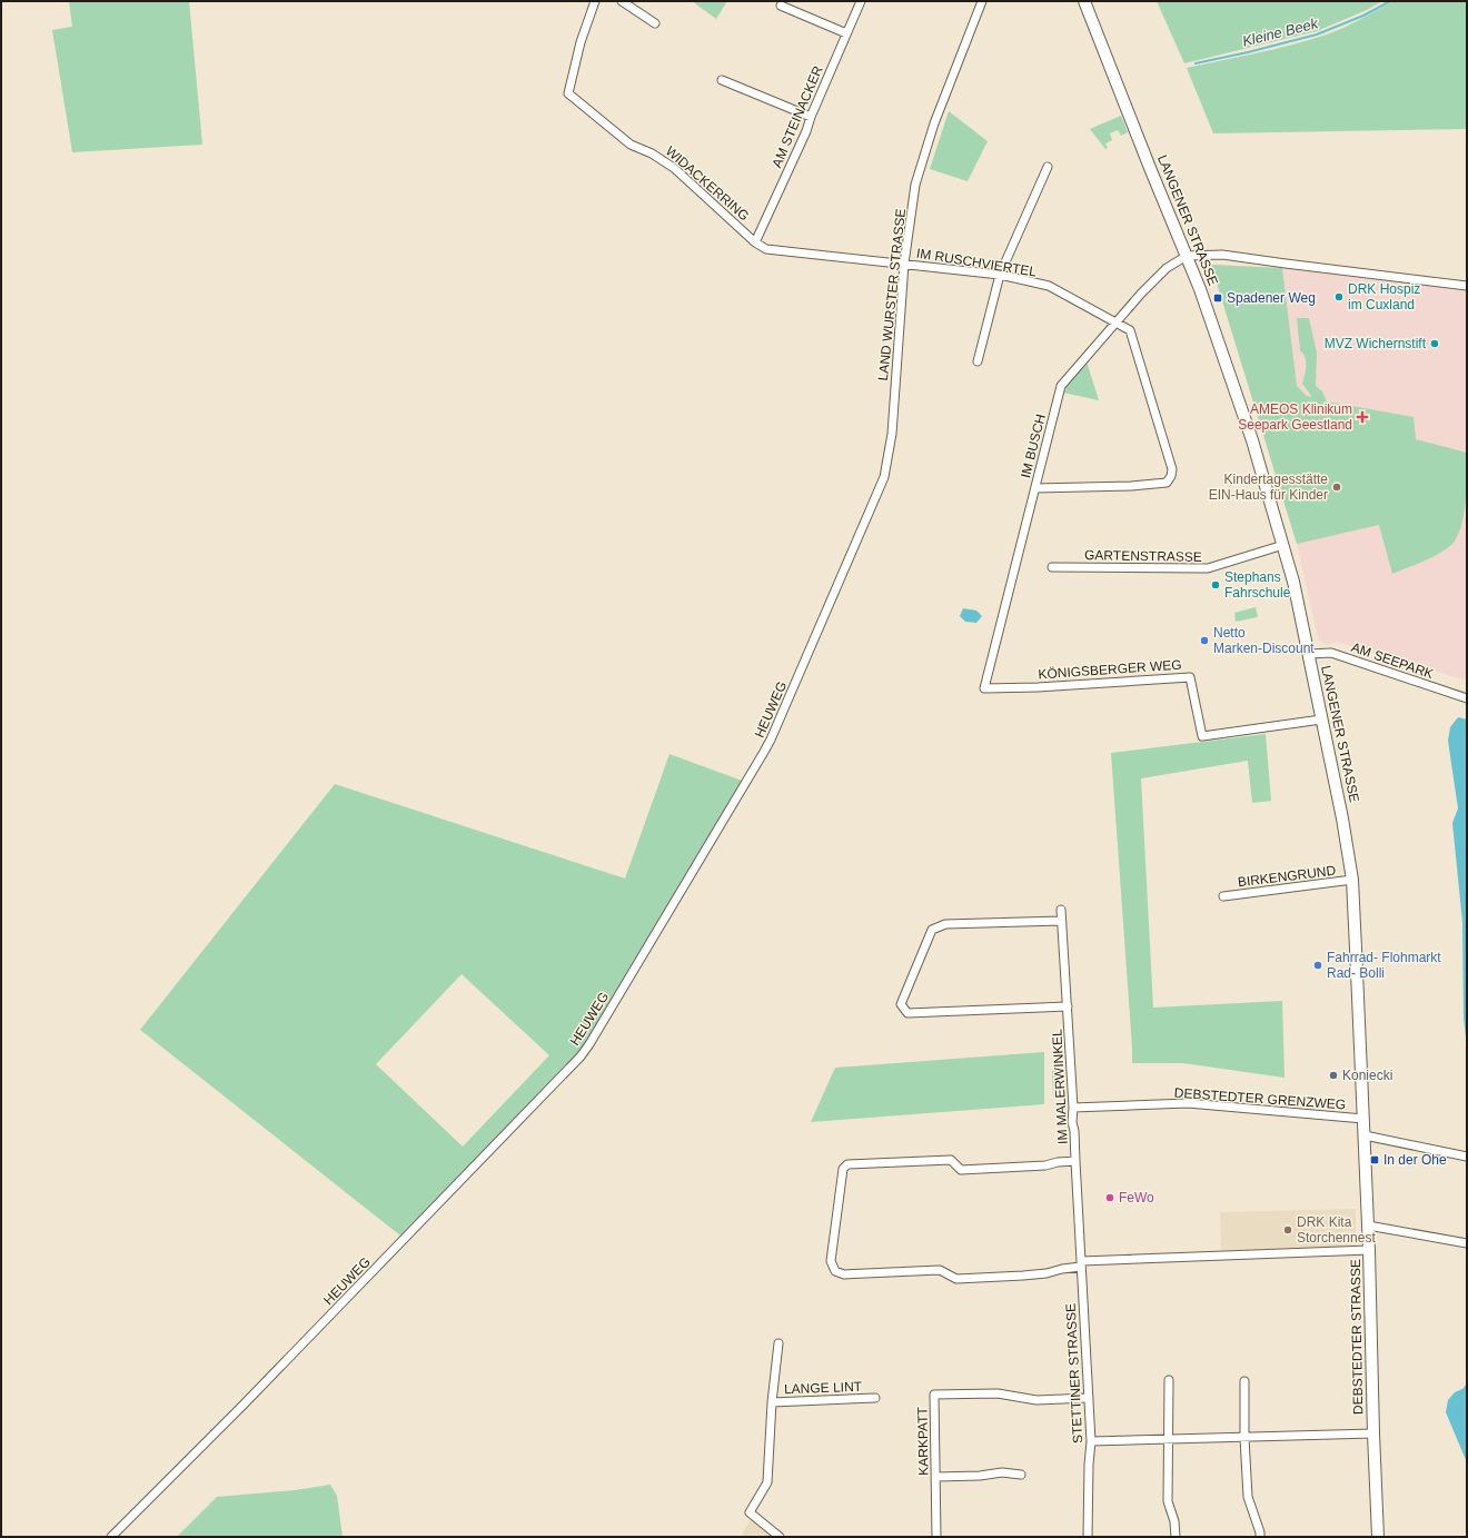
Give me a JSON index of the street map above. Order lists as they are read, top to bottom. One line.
{"streets":{"main road":["LANGENER STRASSE","DEBSTEDTER STRASSE"],"street":["AM STEINACKER","WIDACKERRING","IM RUSCHVIERTEL","LAND WURSTER STRASSE","IM BUSCH","GARTENSTRASSE","AM SEEPARK","KÖNIGSBERGER WEG","HEUWEG","BIRKENGRUND","IM MALERWINKEL","DEBSTEDTER GRENZWEG","STETTINER STRASSE","LANGE LINT","KARKPATT"]},"crossings":[["AM STEINACKER","WIDACKERRING"],["AM STEINACKER","IM RUSCHVIERTEL"],["WIDACKERRING","IM RUSCHVIERTEL"],["LANGENER STRASSE","IM BUSCH"],["LANGENER STRASSE","GARTENSTRASSE"],["LANGENER STRASSE","AM SEEPARK"],["LANGENER STRASSE","KÖNIGSBERGER WEG"],["LANGENER STRASSE","BIRKENGRUND"],["LANGENER STRASSE","DEBSTEDTER GRENZWEG"],["LANGENER STRASSE","DEBSTEDTER STRASSE"],["IM RUSCHVIERTEL","LAND WURSTER STRASSE"],["IM RUSCHVIERTEL","IM BUSCH"],["LAND WURSTER STRASSE","HEUWEG"],["IM BUSCH","KÖNIGSBERGER WEG"],["IM MALERWINKEL","DEBSTEDTER GRENZWEG"],["IM MALERWINKEL","STETTINER STRASSE"],["STETTINER STRASSE","KARKPATT"]],"water":["Kleine Beek"],"places":{"other":["DRK Hospiz im Cuxland","MVZ Wichernstift","Kindertagesstätte EIN-Haus für Kinder","Stephans Fahrschule","Netto Marken-Discount","Fahrrad- Flohmarkt Rad- Bolli","Koniecki","FeWo","DRK Kita Storchennest"],"transit":["Spadener Weg","In der Ohe"],"health":["AMEOS Klinikum Seepark Geestland"]}}
